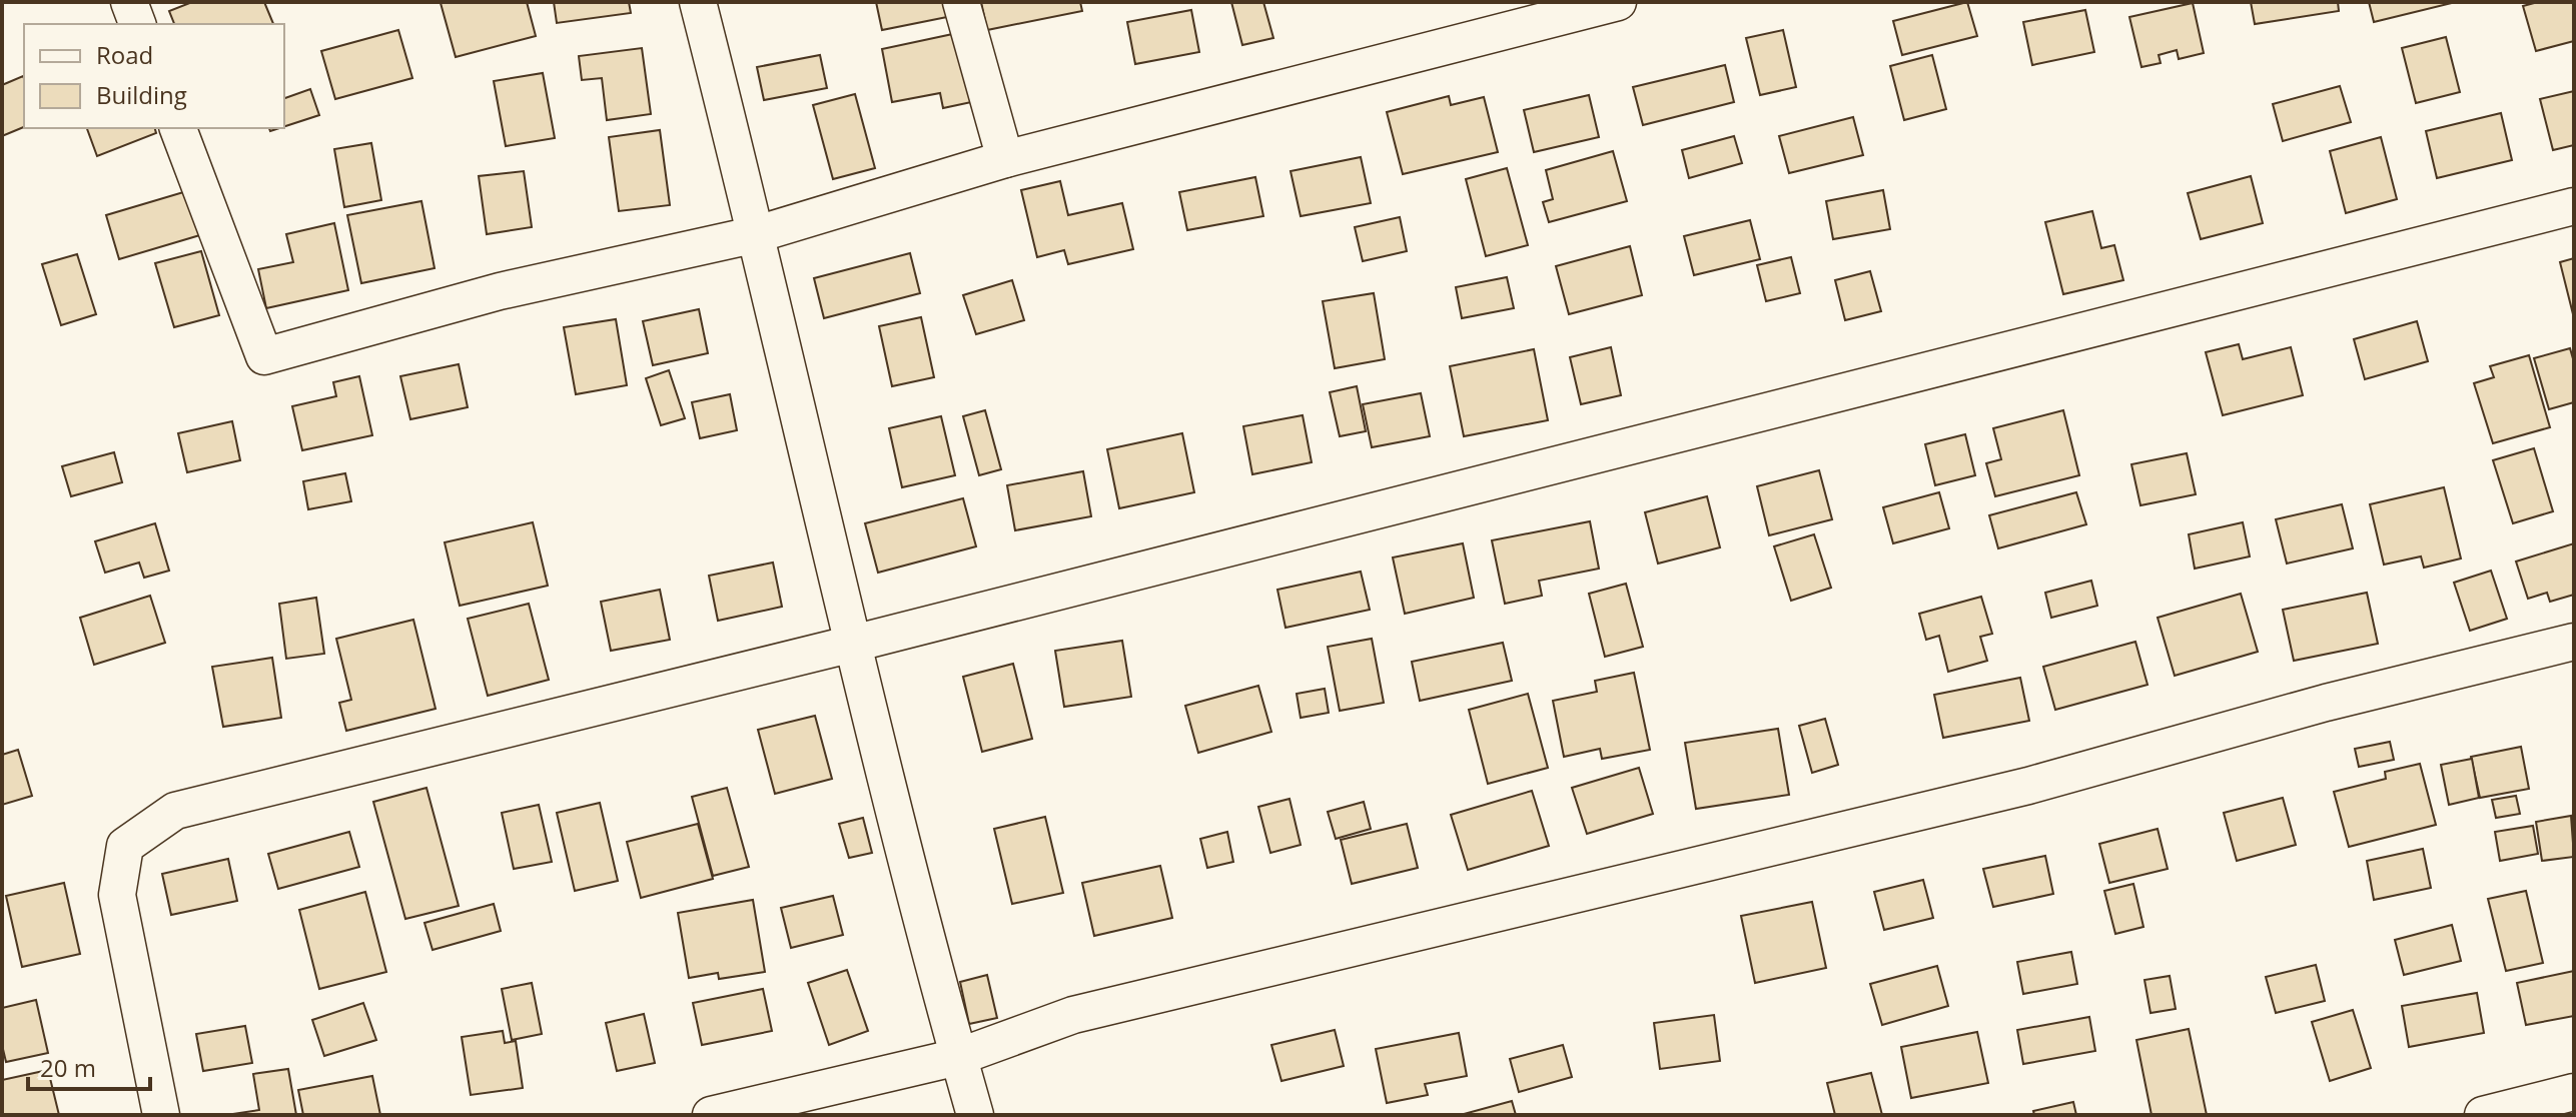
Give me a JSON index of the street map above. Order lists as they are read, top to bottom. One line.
{"legend":["Road","Building"],"scale_bar":"20 m"}
